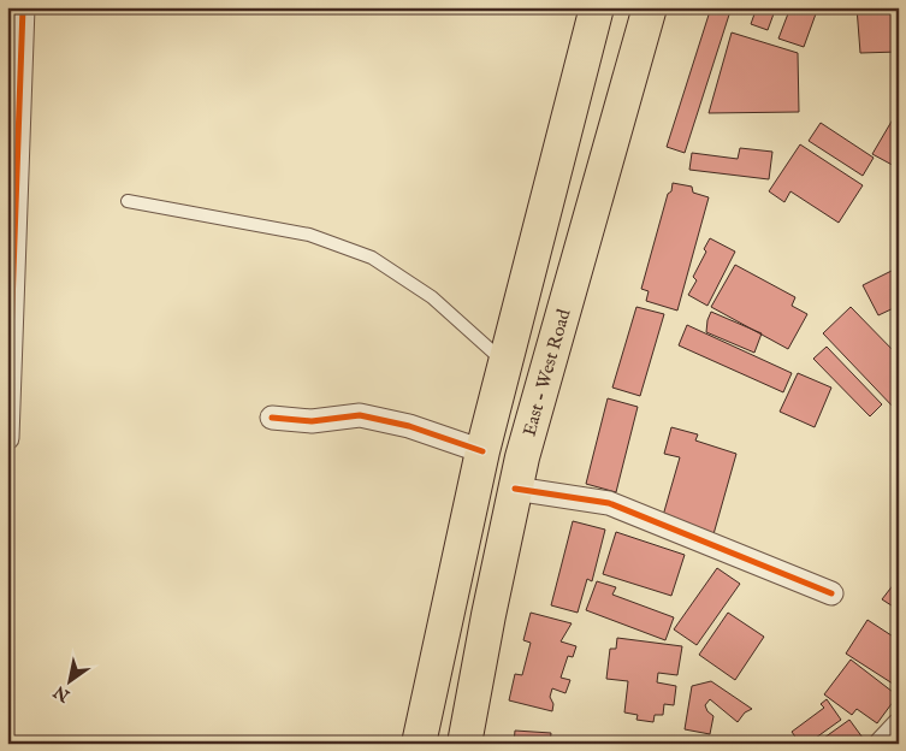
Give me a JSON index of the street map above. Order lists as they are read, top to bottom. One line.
{"streets":{"main road":["East - West Road"]},"north":"bottom left"}
